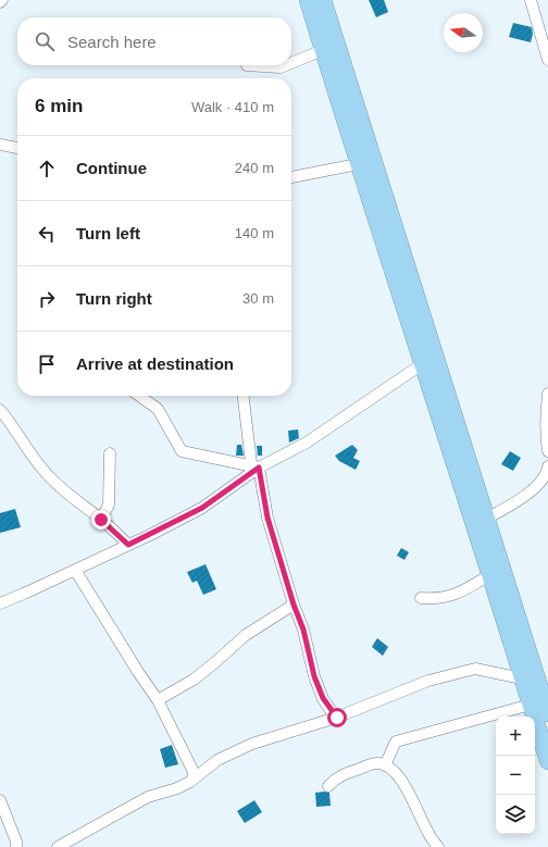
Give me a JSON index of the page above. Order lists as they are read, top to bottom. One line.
{"north":"left","page":{"search":"Search here","heading":["6 min","Walk · 410 m"],"list":[["Continue","240 m"],["Turn left","140 m"],["Turn right","30 m"],"Arrive at destination"],"map_buttons":["+","−"]}}
